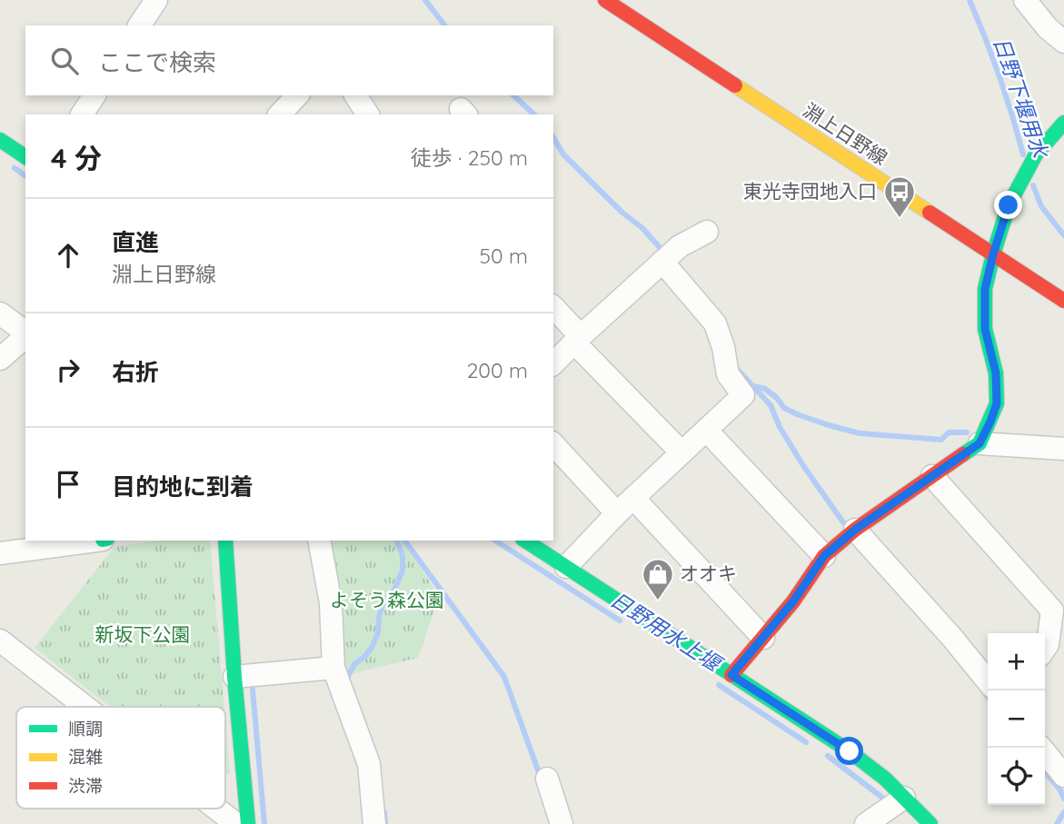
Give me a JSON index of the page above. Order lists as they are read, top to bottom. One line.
{"streets":{"main road":["淵上日野線"]},"water":["日野下堰用水","日野用水上堰"],"parks":["よそう森公園","新坂下公園"],"places":{"bus stop":["東光寺団地入口"],"shop":["オオキ"]},"legend":["順調","混雑","渋滞"],"page":{"search":"ここで検索","heading":["4 分","徒歩 · 250 m"],"list":[["直進","淵上日野線","50 m"],["右折","200 m"],"目的地に到着"],"map_buttons":["+","−"]}}
